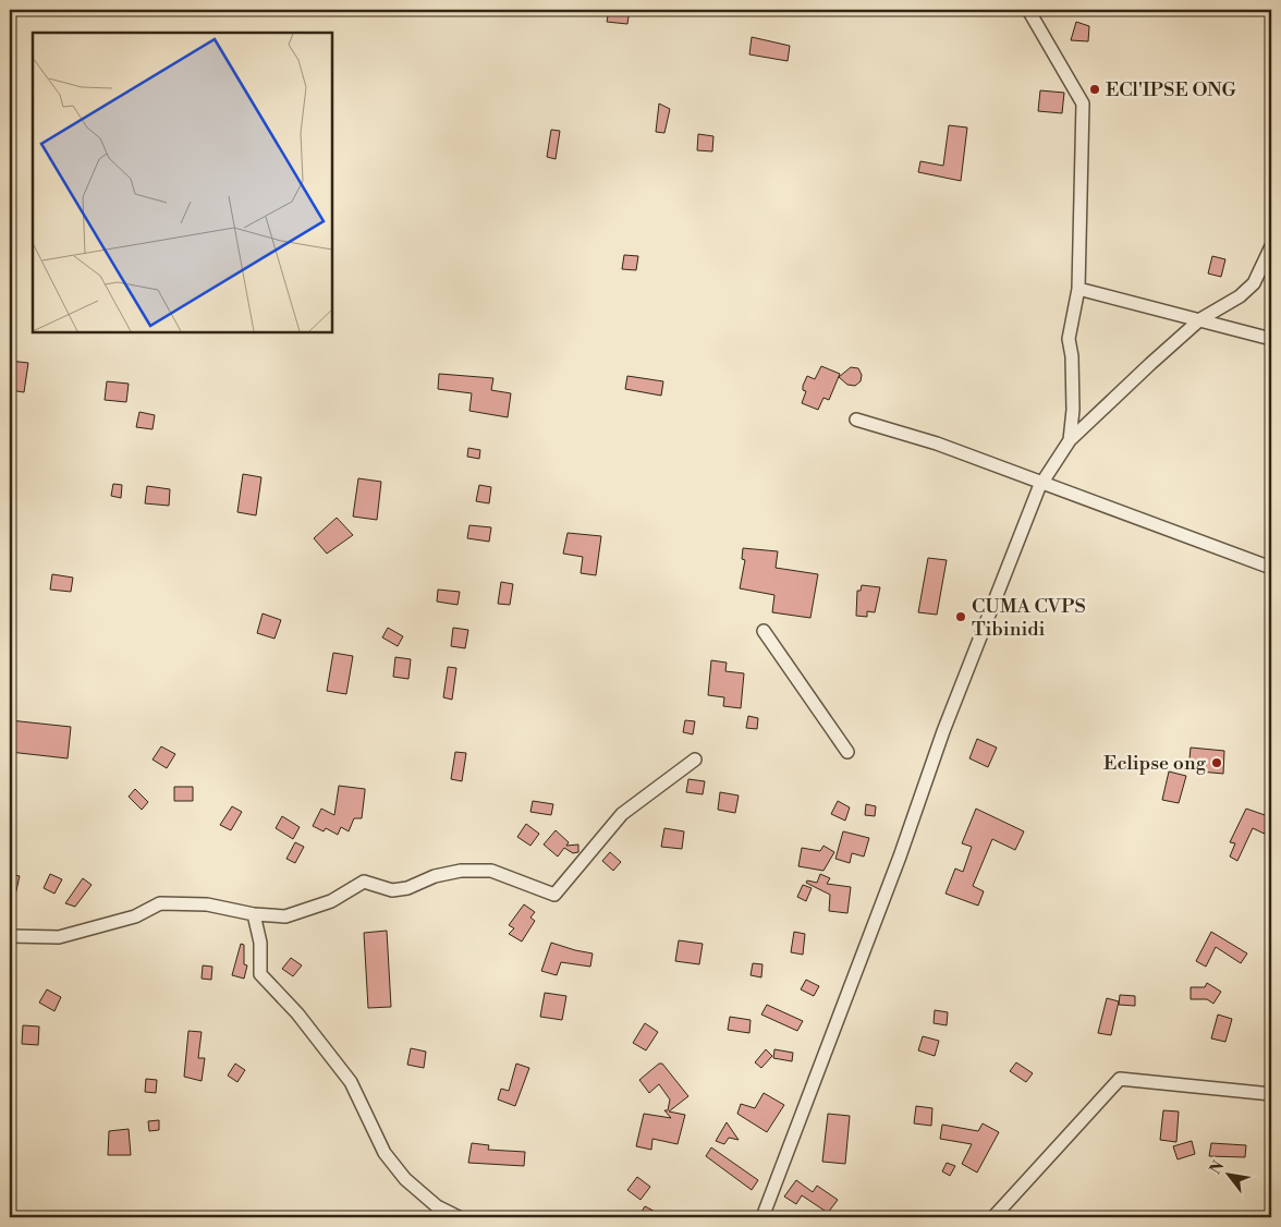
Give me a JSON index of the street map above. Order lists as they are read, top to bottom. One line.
{"places":["ECl'IPSE ONG","CUMA CVPS Tibinidi","Eclipse ong"],"north":"top left"}
